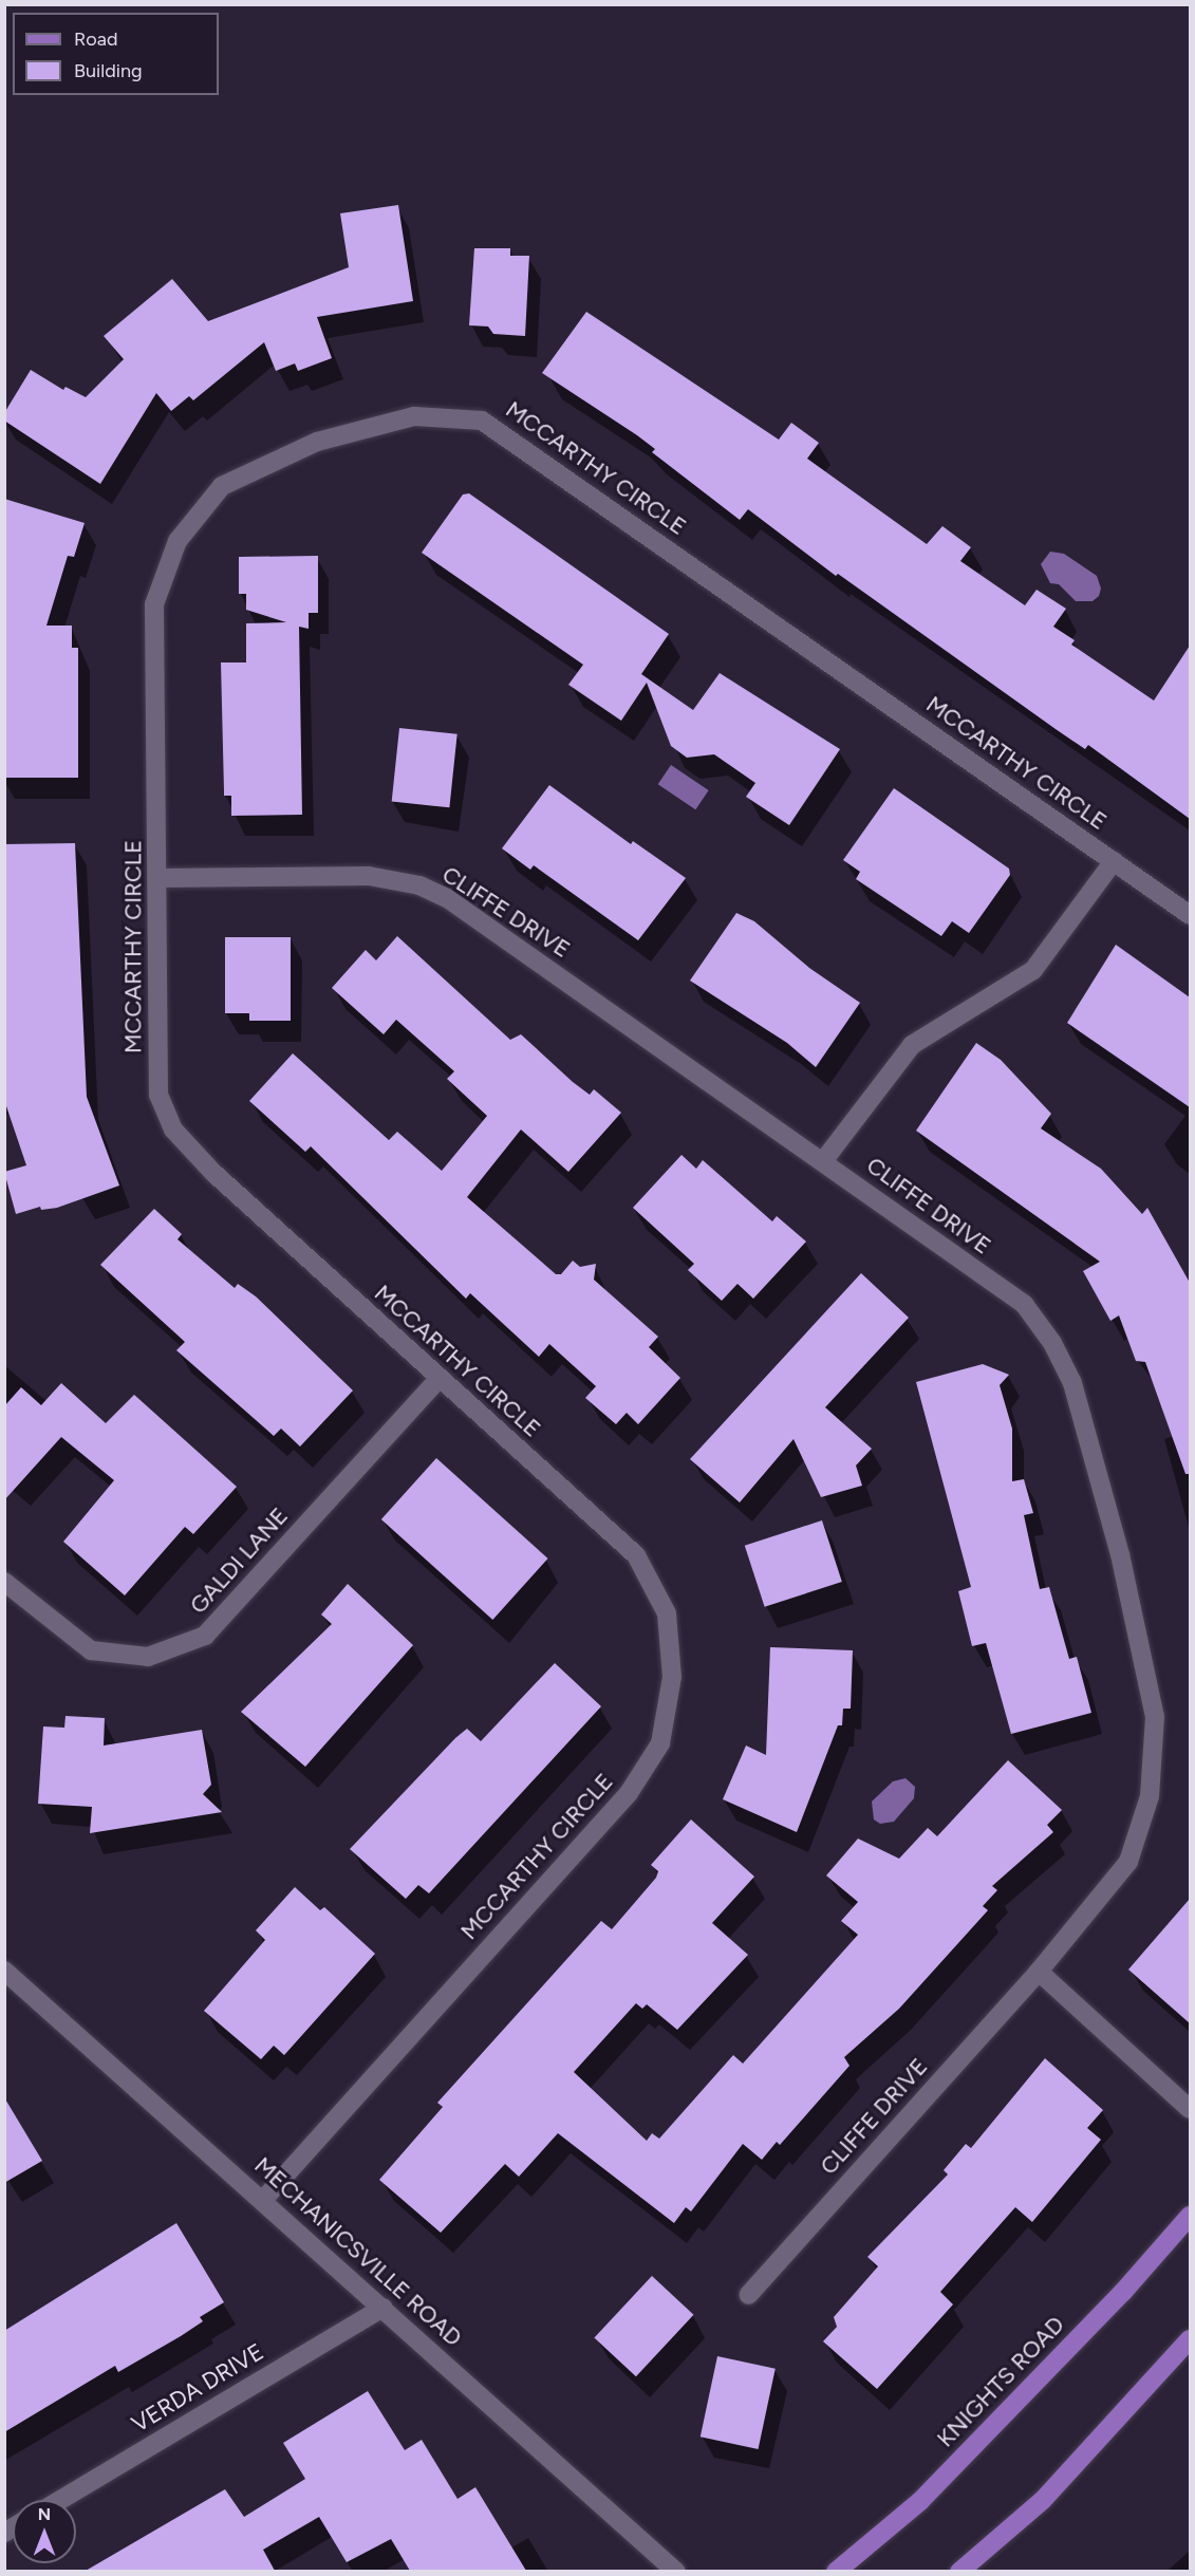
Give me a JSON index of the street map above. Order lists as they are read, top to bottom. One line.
{"streets":{"main road":["KNIGHTS ROAD"],"street":["MCCARTHY CIRCLE","CLIFFE DRIVE","GALDI LANE","MECHANICSVILLE ROAD","VERDA DRIVE"]},"crossings":[["MCCARTHY CIRCLE","CLIFFE DRIVE"],["MCCARTHY CIRCLE","GALDI LANE"],["MCCARTHY CIRCLE","MECHANICSVILLE ROAD"],["MECHANICSVILLE ROAD","VERDA DRIVE"]],"legend":["Road","Building"],"north":"top"}
